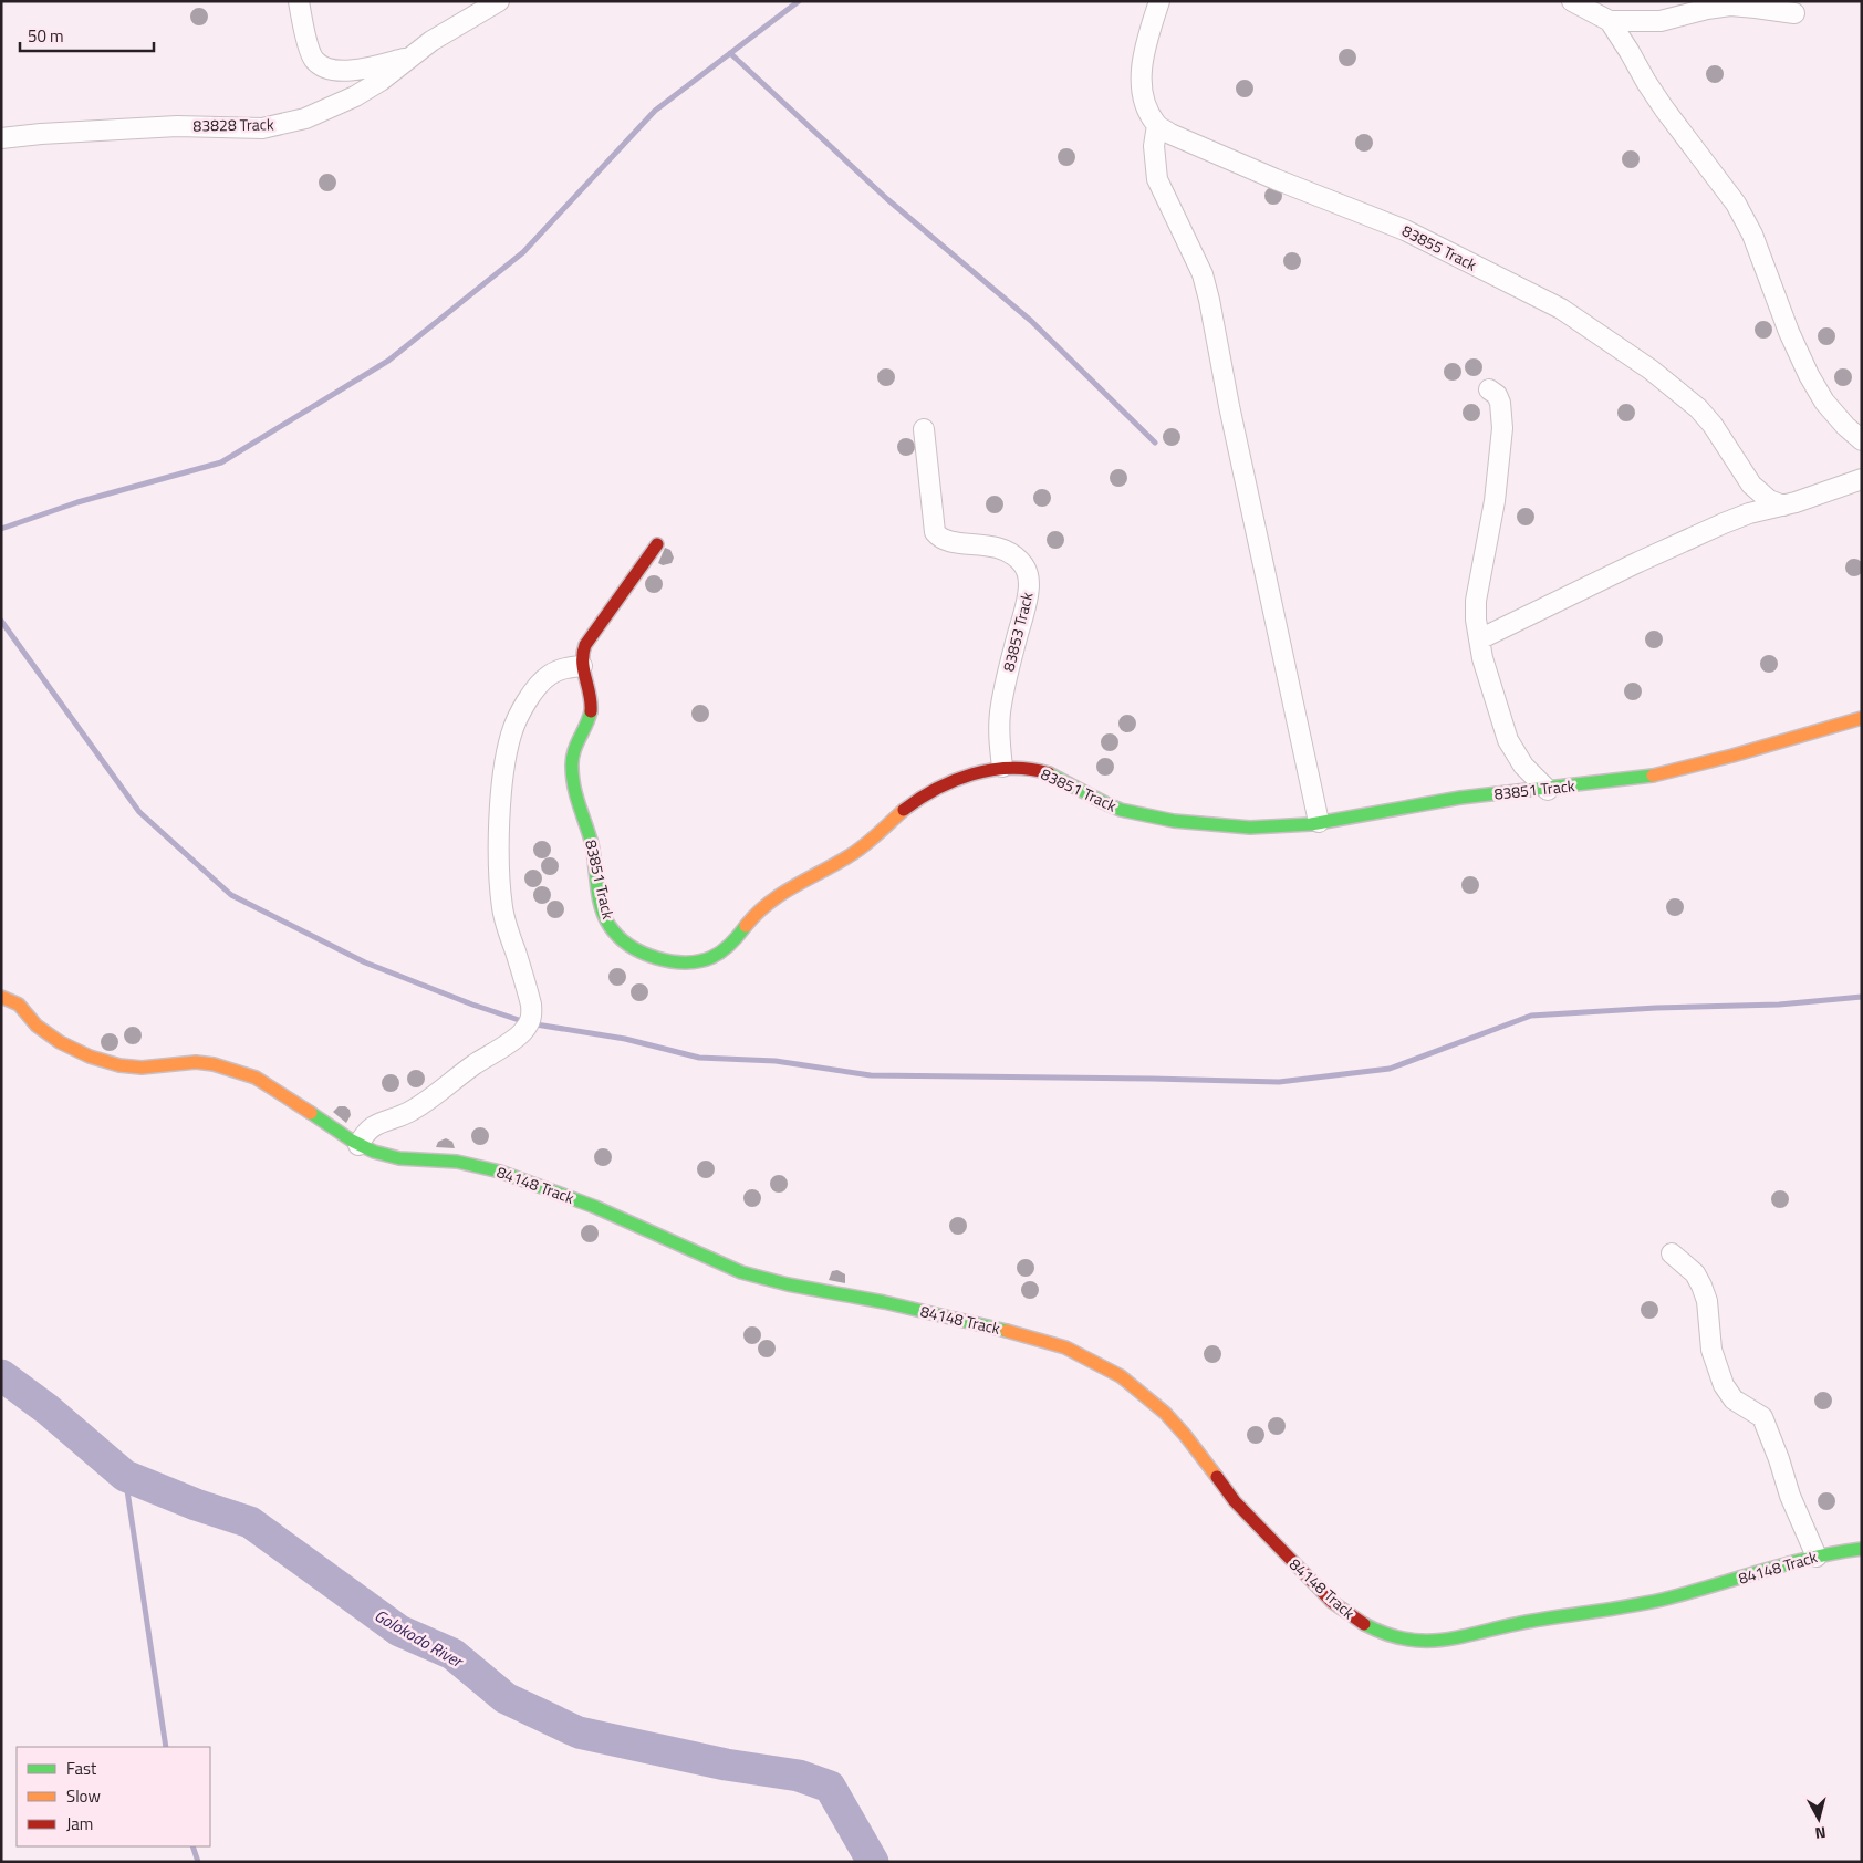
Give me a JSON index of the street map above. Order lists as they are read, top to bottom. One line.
{"streets":{"street":["83828 Track","83855 Track","83853 Track","83851 Track","84148 Track"]},"crossings":[["83853 Track","83851 Track"]],"water":["Golokodo River"],"legend":["Fast","Slow","Jam"],"scale_bar":"50 m","north":"bottom"}
